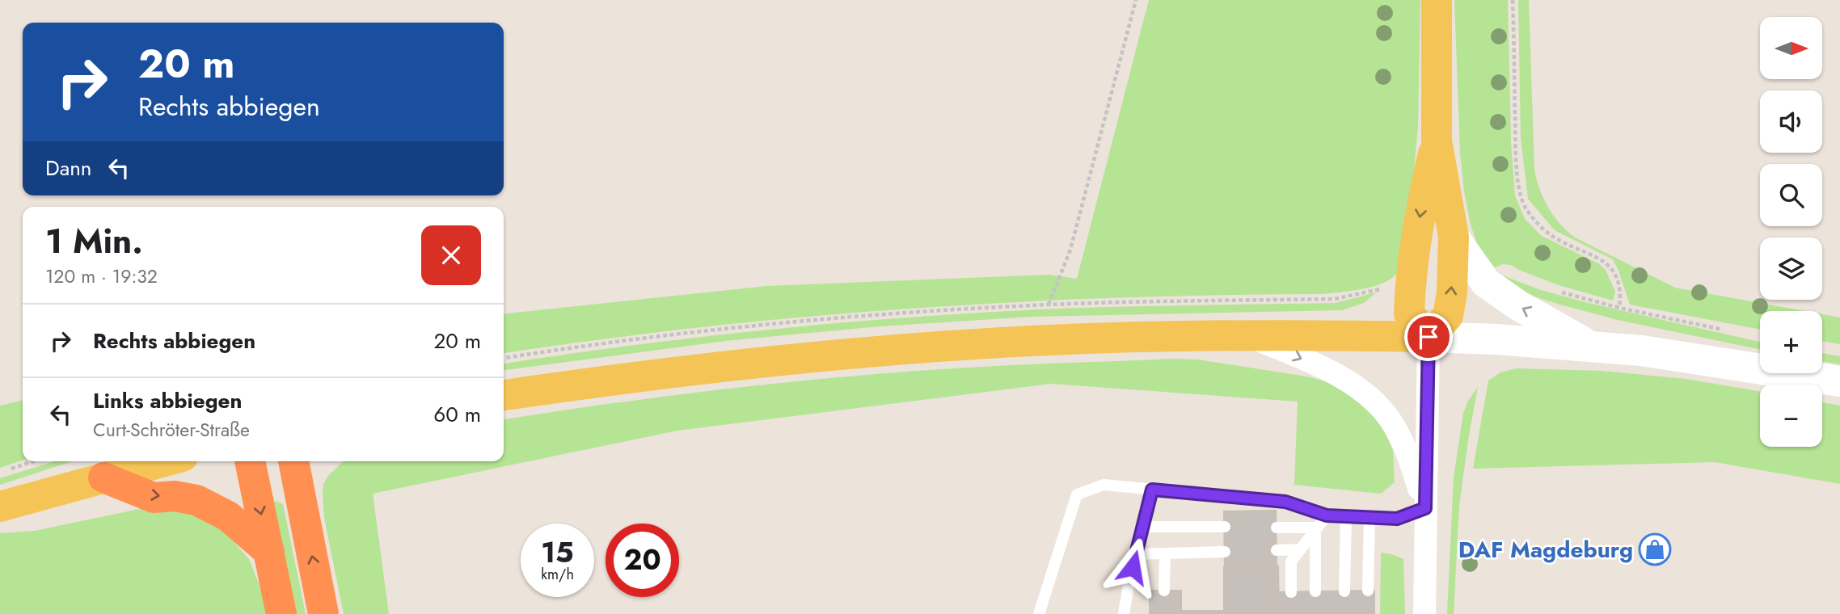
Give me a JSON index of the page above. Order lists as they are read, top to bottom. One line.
{"places":{"shop":["DAF Magdeburg"]},"north":"right","page":{"map_buttons":["+","−"],"turn":["20 m","Rechts abbiegen"],"then":"Dann","heading":["1 Min.","120 m · 19:32"],"list":[{"name":"Rechts abbiegen","value":"20 m"},{"name":"Links abbiegen","note":"Curt-Schröter-Straße","value":"60 m"}],"speed":"15 km/h","limit":"20"}}
